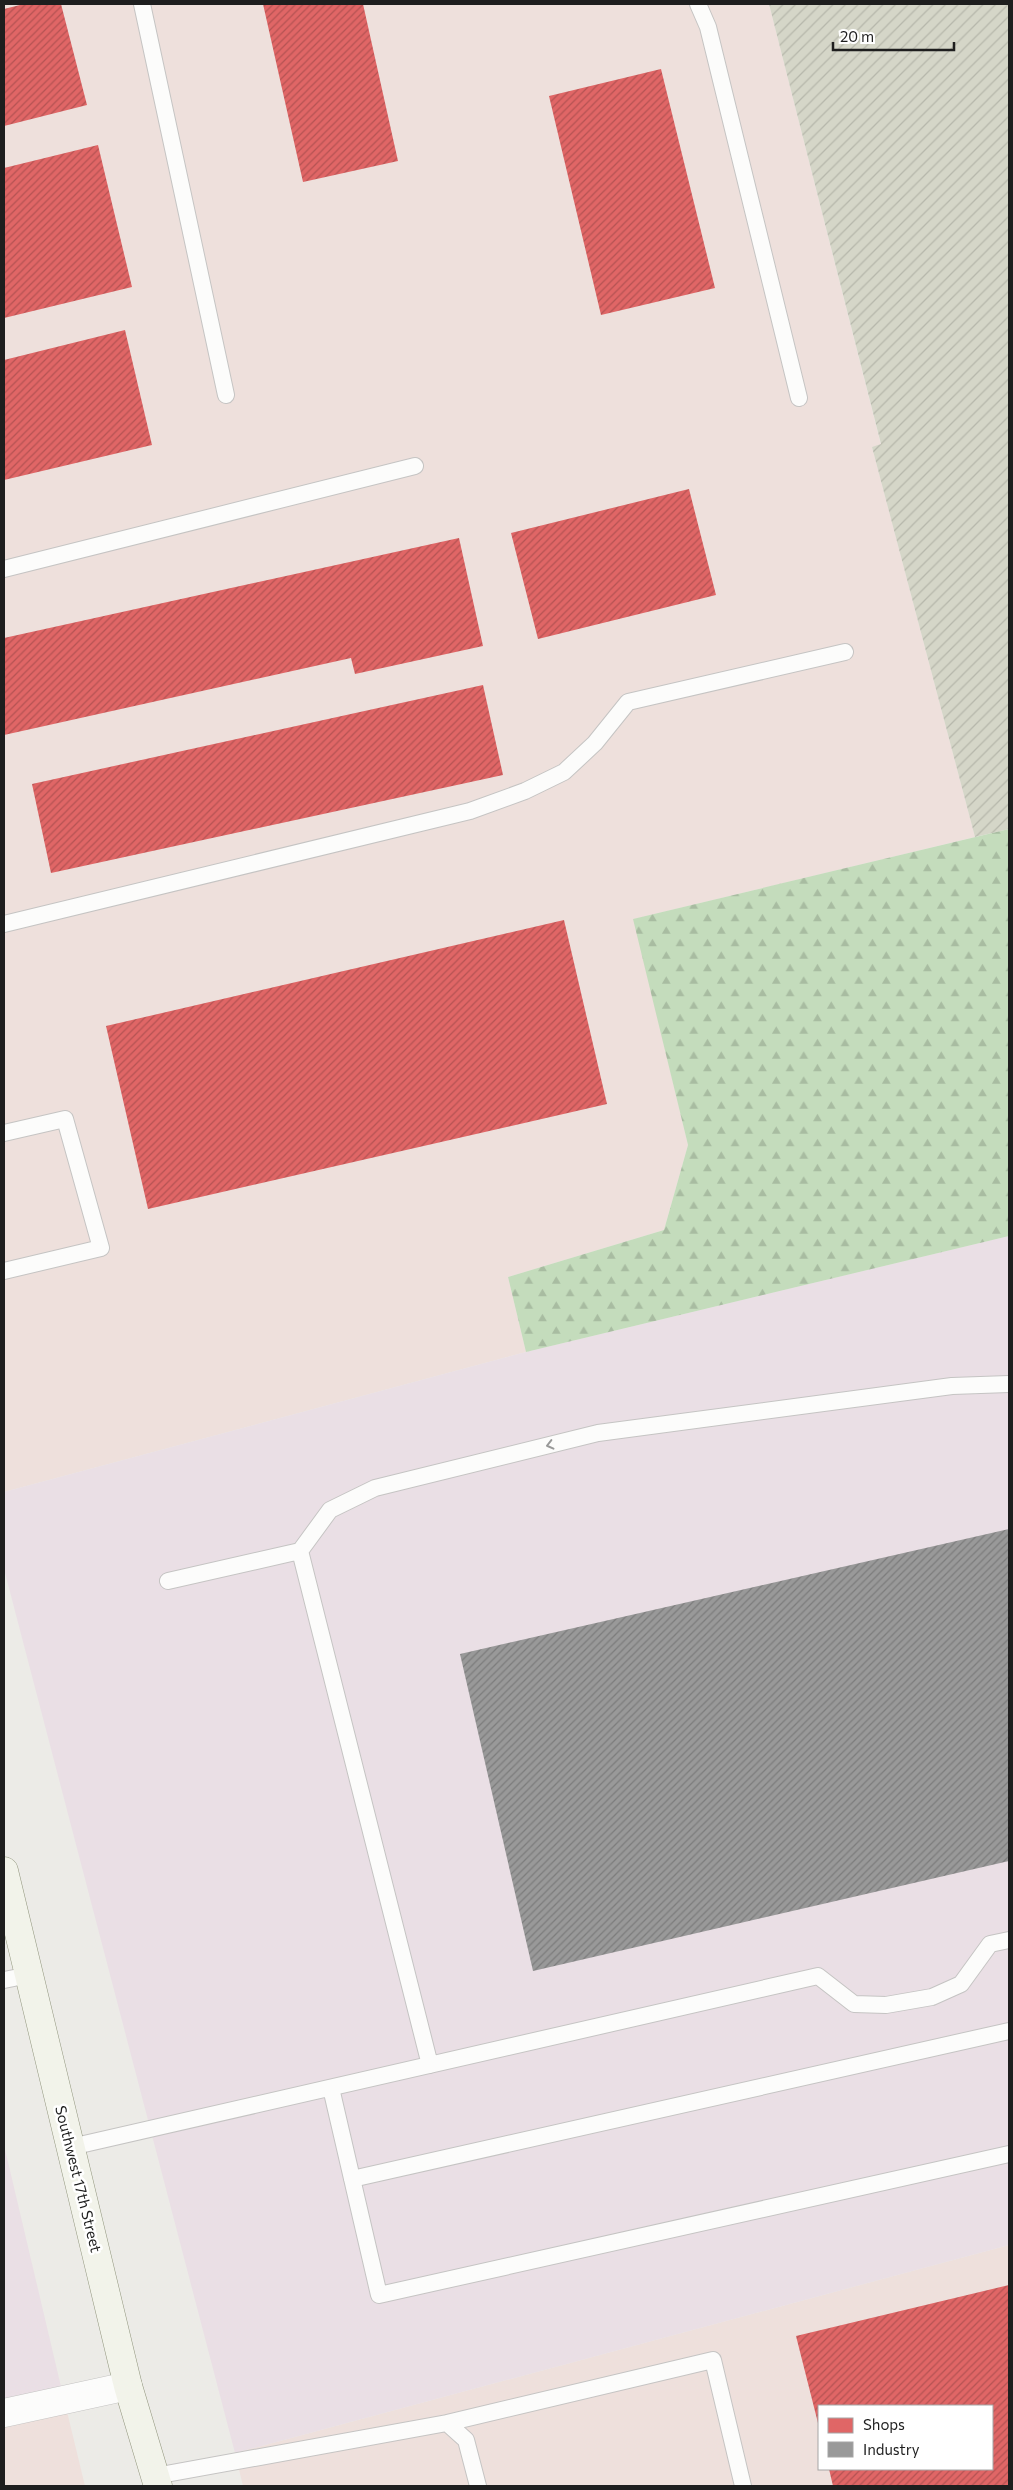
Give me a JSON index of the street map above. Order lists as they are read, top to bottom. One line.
{"streets":{"main road":["Southwest 17th Street"]},"legend":["Shops","Industry"],"scale_bar":"20 m"}
